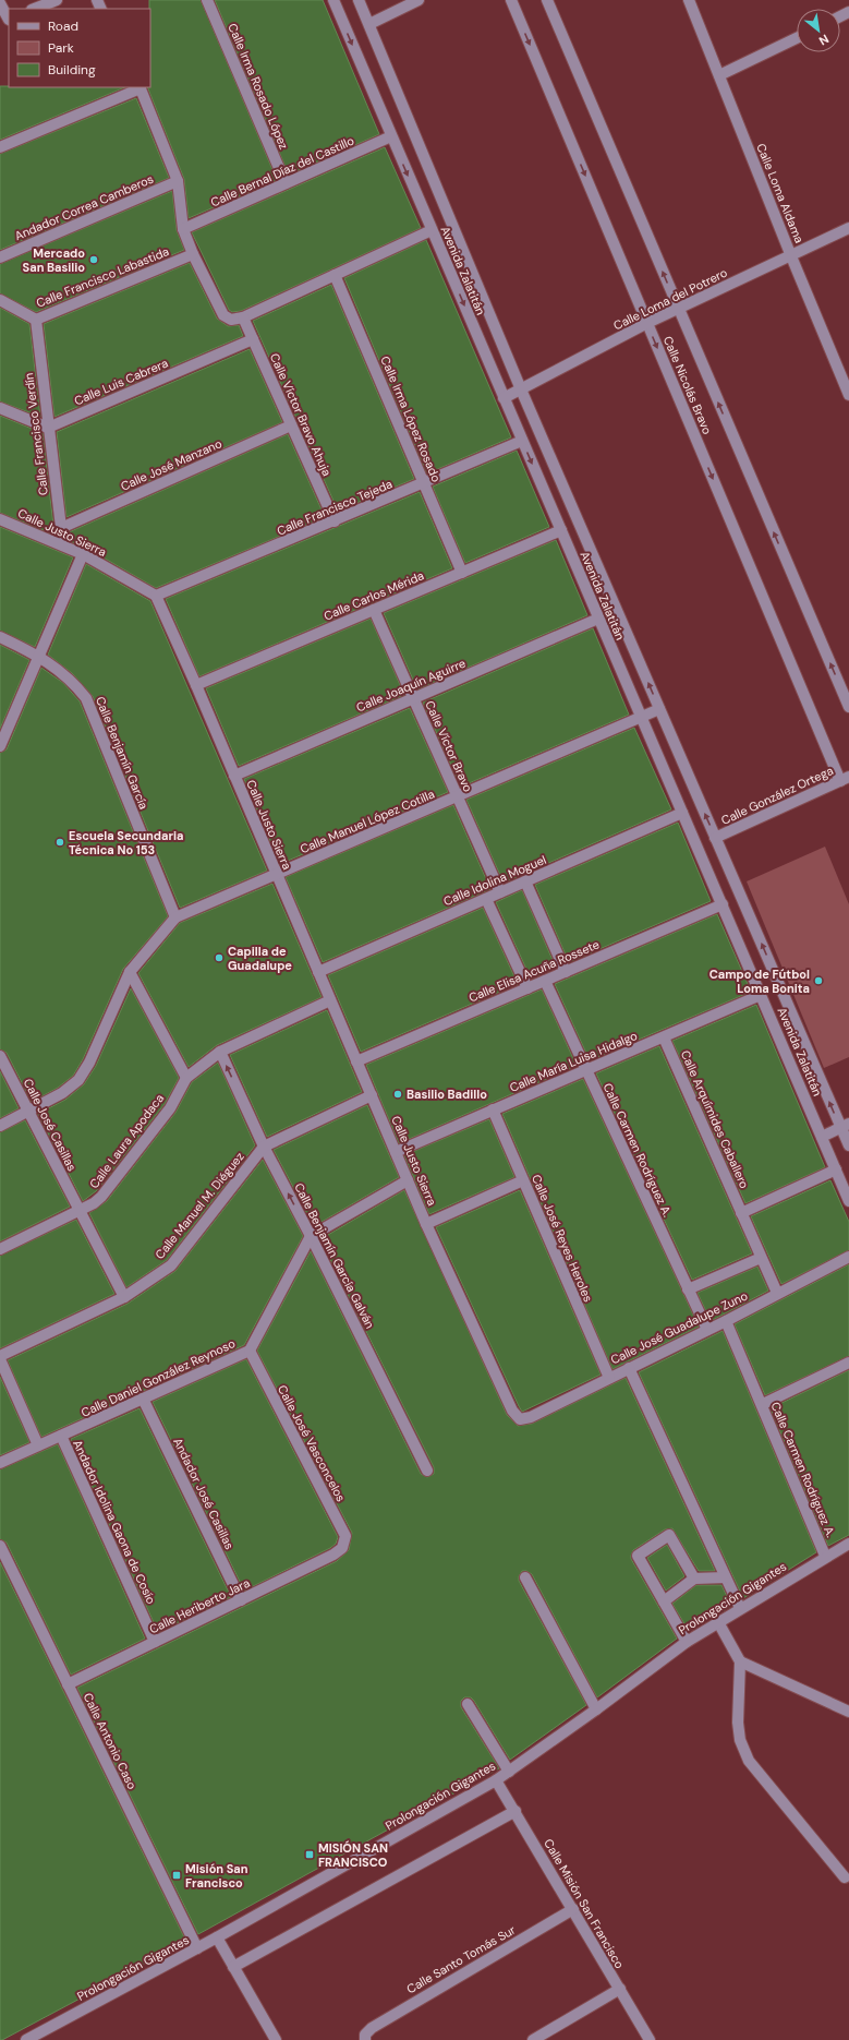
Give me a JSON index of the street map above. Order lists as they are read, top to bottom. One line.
{"streets":{"street":["Calle Irma Rosado López","Calle Bernal Díaz del Castillo","Calle Loma Aldama","Andador Correa Camberos","Avenida Zalatitán","Calle Francisco Labastida","Calle Loma del Potrero","Calle Luis Cabrera","Calle Nicolás Bravo","Calle Víctor Bravo Ahuja","Calle Irma López Rosado","Calle Francisco Verdín","Calle José Manzano","Calle Francisco Tejeda","Calle Justo Sierra","Calle Carlos Mérida","Calle Joaquín Aguirre","Calle Víctor Bravo","Calle Benjamín García","Calle González Ortega","Calle Manuel López Cotilla","Calle Idolina Moguel","Calle Elisa Acuña Rossete","Calle María Luisa Hidalgo","Calle Arquímides Caballero","Calle José Casillas","Calle Laura Apodaca","Calle Carmen Rodríguez A.","Calle Manuel M. Diéguez","Calle José Reyes Heroles","Calle Benjamín García Galván","Calle José Guadalupe Zuno","Calle Daniel González Reynoso","Calle José Vasconcelos","Andador José Casillas","Andador Idolina Gaona de Cosío","Prolongación Gigantes","Calle Heriberto Jara","Calle Antonio Caso","Calle Misión San Francisco","Calle Santo Tomás Sur"]},"crossings":[["Calle Irma Rosado López","Calle Bernal Díaz del Castillo"],["Calle Bernal Díaz del Castillo","Avenida Zalatitán"],["Calle Loma Aldama","Calle Loma del Potrero"],["Avenida Zalatitán","Calle Loma del Potrero"],["Avenida Zalatitán","Calle Francisco Tejeda"],["Avenida Zalatitán","Calle Carlos Mérida"],["Avenida Zalatitán","Calle Joaquín Aguirre"],["Avenida Zalatitán","Calle González Ortega"],["Avenida Zalatitán","Calle Manuel López Cotilla"],["Avenida Zalatitán","Calle Idolina Moguel"],["Avenida Zalatitán","Calle Elisa Acuña Rossete"],["Avenida Zalatitán","Calle María Luisa Hidalgo"],["Calle Francisco Labastida","Calle Francisco Verdín"],["Calle Loma del Potrero","Calle Nicolás Bravo"],["Calle Luis Cabrera","Calle Víctor Bravo Ahuja"],["Calle Luis Cabrera","Calle Francisco Verdín"],["Calle Nicolás Bravo","Calle González Ortega"],["Calle Víctor Bravo Ahuja","Calle José Manzano"],["Calle Víctor Bravo Ahuja","Calle Francisco Tejeda"],["Calle Irma López Rosado","Calle Francisco Tejeda"],["Calle Irma López Rosado","Calle Carlos Mérida"],["Calle Francisco Verdín","Calle José Manzano"],["Calle Francisco Verdín","Calle Justo Sierra"],["Calle Francisco Tejeda","Calle Justo Sierra"],["Calle Justo Sierra","Calle Carlos Mérida"],["Calle Justo Sierra","Calle Joaquín Aguirre"],["Calle Justo Sierra","Calle Manuel López Cotilla"],["Calle Justo Sierra","Calle Idolina Moguel"],["Calle Justo Sierra","Calle Elisa Acuña Rossete"],["Calle Justo Sierra","Calle María Luisa Hidalgo"],["Calle Justo Sierra","Calle Laura Apodaca"],["Calle Justo Sierra","Calle Manuel M. Diéguez"],["Calle Justo Sierra","Calle José Reyes Heroles"],["Calle Justo Sierra","Calle José Guadalupe Zuno"],["Calle Carlos Mérida","Calle Víctor Bravo"],["Calle Joaquín Aguirre","Calle Víctor Bravo"],["Calle Víctor Bravo","Calle Manuel López Cotilla"],["Calle Víctor Bravo","Calle Idolina Moguel"],["Calle Benjamín García","Calle Manuel López Cotilla"],["Calle Manuel López Cotilla","Calle José Casillas"],["Calle Elisa Acuña Rossete","Calle Carmen Rodríguez A."],["Calle María Luisa Hidalgo","Calle Arquímides Caballero"],["Calle María Luisa Hidalgo","Calle Carmen Rodríguez A."],["Calle María Luisa Hidalgo","Calle José Reyes Heroles"],["Calle Arquímides Caballero","Calle José Guadalupe Zuno"],["Calle José Casillas","Calle Laura Apodaca"],["Calle José Casillas","Calle Manuel M. Diéguez"],["Calle Laura Apodaca","Calle Benjamín García Galván"],["Calle Carmen Rodríguez A.","Calle José Guadalupe Zuno"],["Calle Carmen Rodríguez A.","Prolongación Gigantes"],["Calle Manuel M. Diéguez","Calle Benjamín García Galván"],["Calle José Reyes Heroles","Calle José Guadalupe Zuno"],["Calle Benjamín García Galván","Calle Daniel González Reynoso"],["Calle Daniel González Reynoso","Calle José Vasconcelos"],["Calle Daniel González Reynoso","Andador José Casillas"],["Calle Daniel González Reynoso","Andador Idolina Gaona de Cosío"],["Calle José Vasconcelos","Calle Heriberto Jara"],["Andador José Casillas","Calle Heriberto Jara"],["Andador Idolina Gaona de Cosío","Calle Heriberto Jara"],["Prolongación Gigantes","Calle Antonio Caso"],["Prolongación Gigantes","Calle Misión San Francisco"],["Calle Heriberto Jara","Calle Antonio Caso"],["Calle Misión San Francisco","Calle Santo Tomás Sur"]],"one_way":["Calle Benjamín García Galván"],"places":{"other":["Mercado San Basilio","Escuela Secundaria Técnica No 153","Capilla de Guadalupe","Campo de Fútbol Loma Bonita","Basilio Badillo"],"transit":["MISIÓN SAN FRANCISCO","Misión San Francisco"]},"legend":["Road","Park","Building"],"north":"bottom right"}
